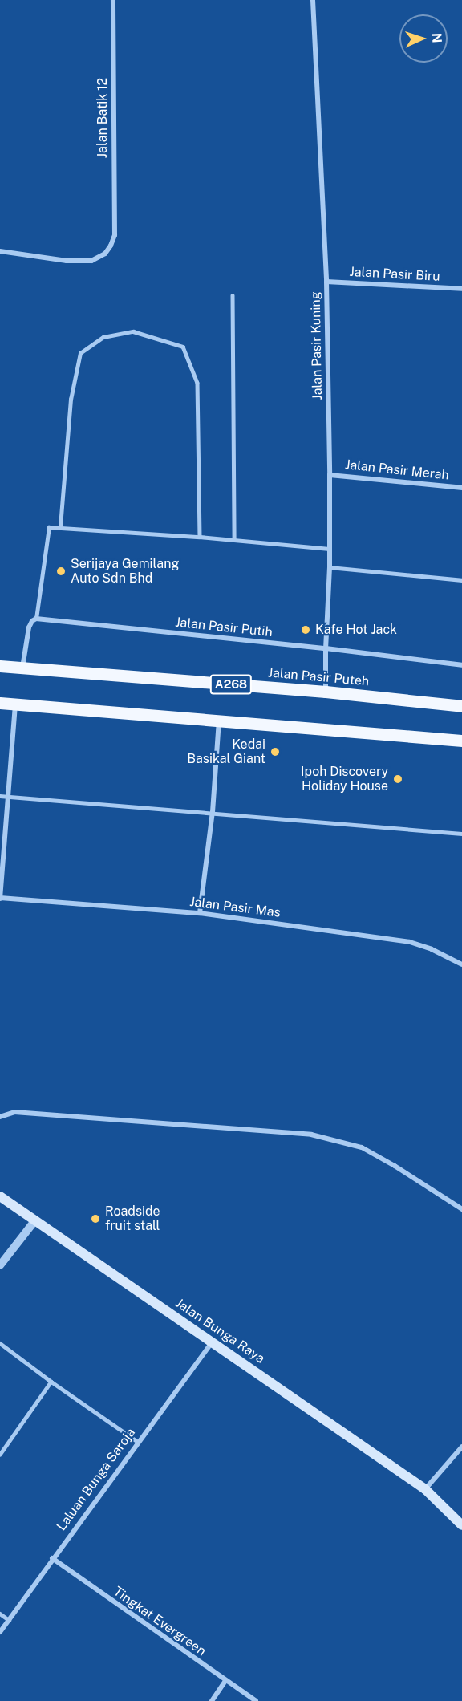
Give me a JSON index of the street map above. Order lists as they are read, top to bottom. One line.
{"streets":{"main road":["Jalan Pasir Puteh","A268","Jalan Bunga Raya"],"street":["Jalan Batik 12","Jalan Pasir Biru","Jalan Pasir Kuning","Jalan Pasir Merah","Jalan Pasir Putih","Jalan Pasir Mas","Laluan Bunga Saroja","Tingkat Evergreen"]},"crossings":[["Jalan Pasir Biru","Jalan Pasir Kuning"],["Jalan Pasir Kuning","Jalan Pasir Merah"],["Jalan Pasir Kuning","Jalan Pasir Putih"],["Jalan Pasir Kuning","Jalan Pasir Puteh"],["Jalan Bunga Raya","Laluan Bunga Saroja"],["Laluan Bunga Saroja","Tingkat Evergreen"]],"places":["Serijaya Gemilang Auto Sdn Bhd","Kafe Hot Jack","Kedai Basikal Giant","Ipoh Discovery Holiday House","Roadside fruit stall"],"north":"right"}
